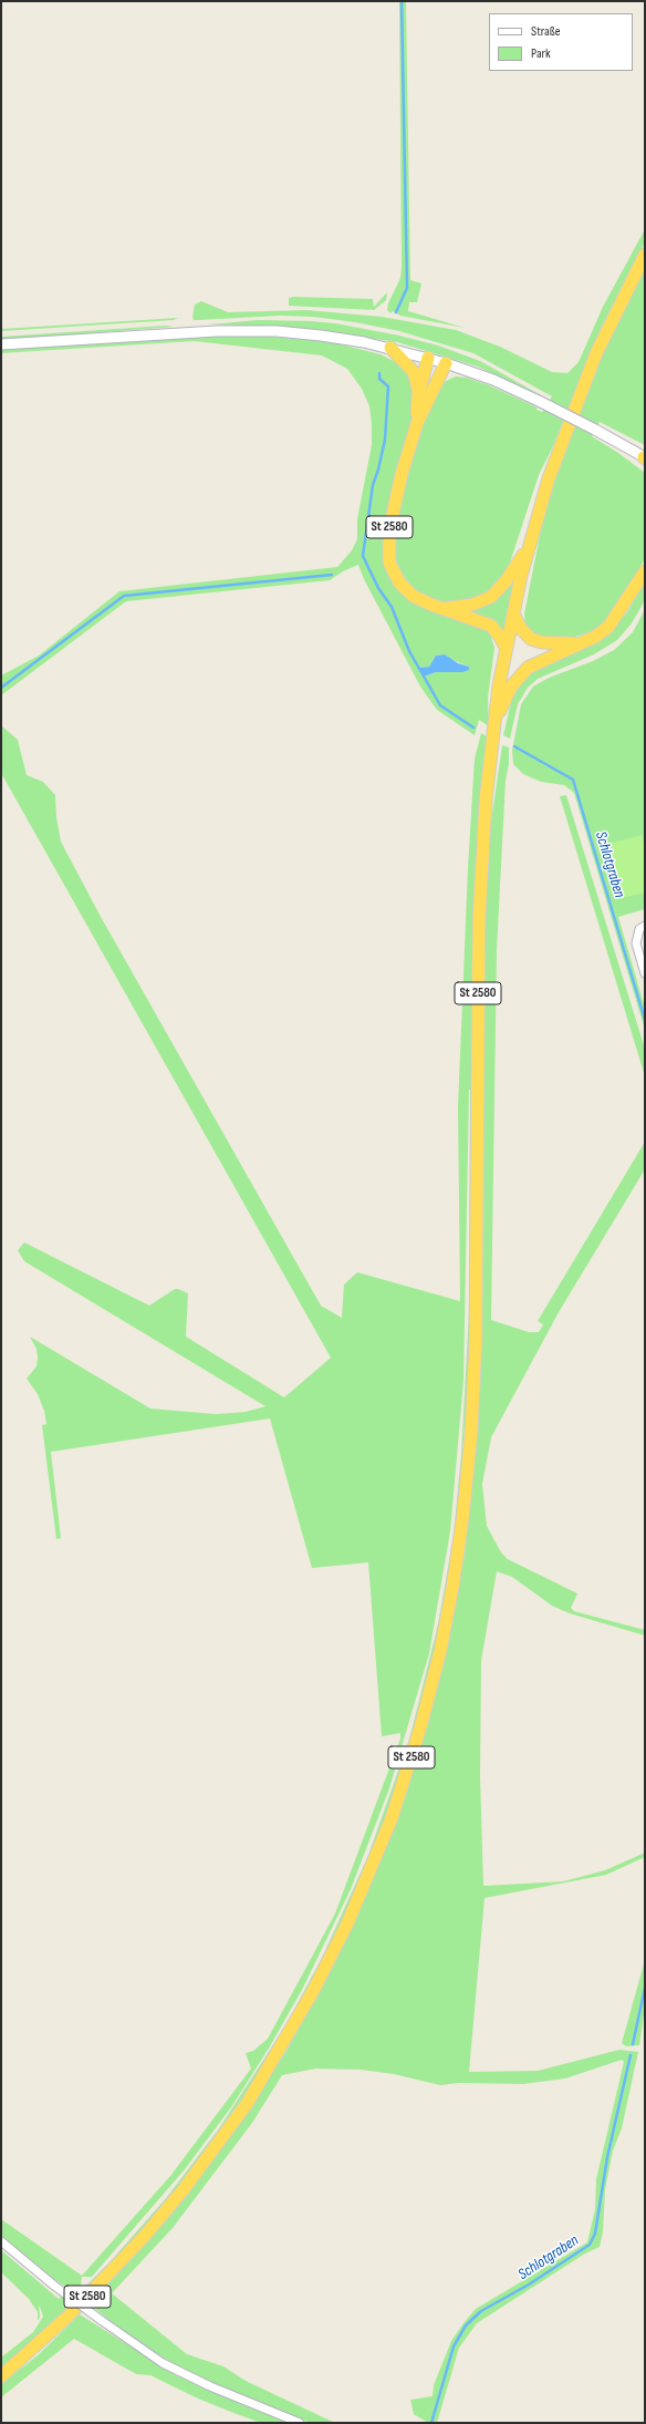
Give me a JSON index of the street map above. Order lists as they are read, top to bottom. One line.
{"streets":{"highway":["St 2580"]},"water":["Schlotgraben"],"legend":["Straße","Park"]}
